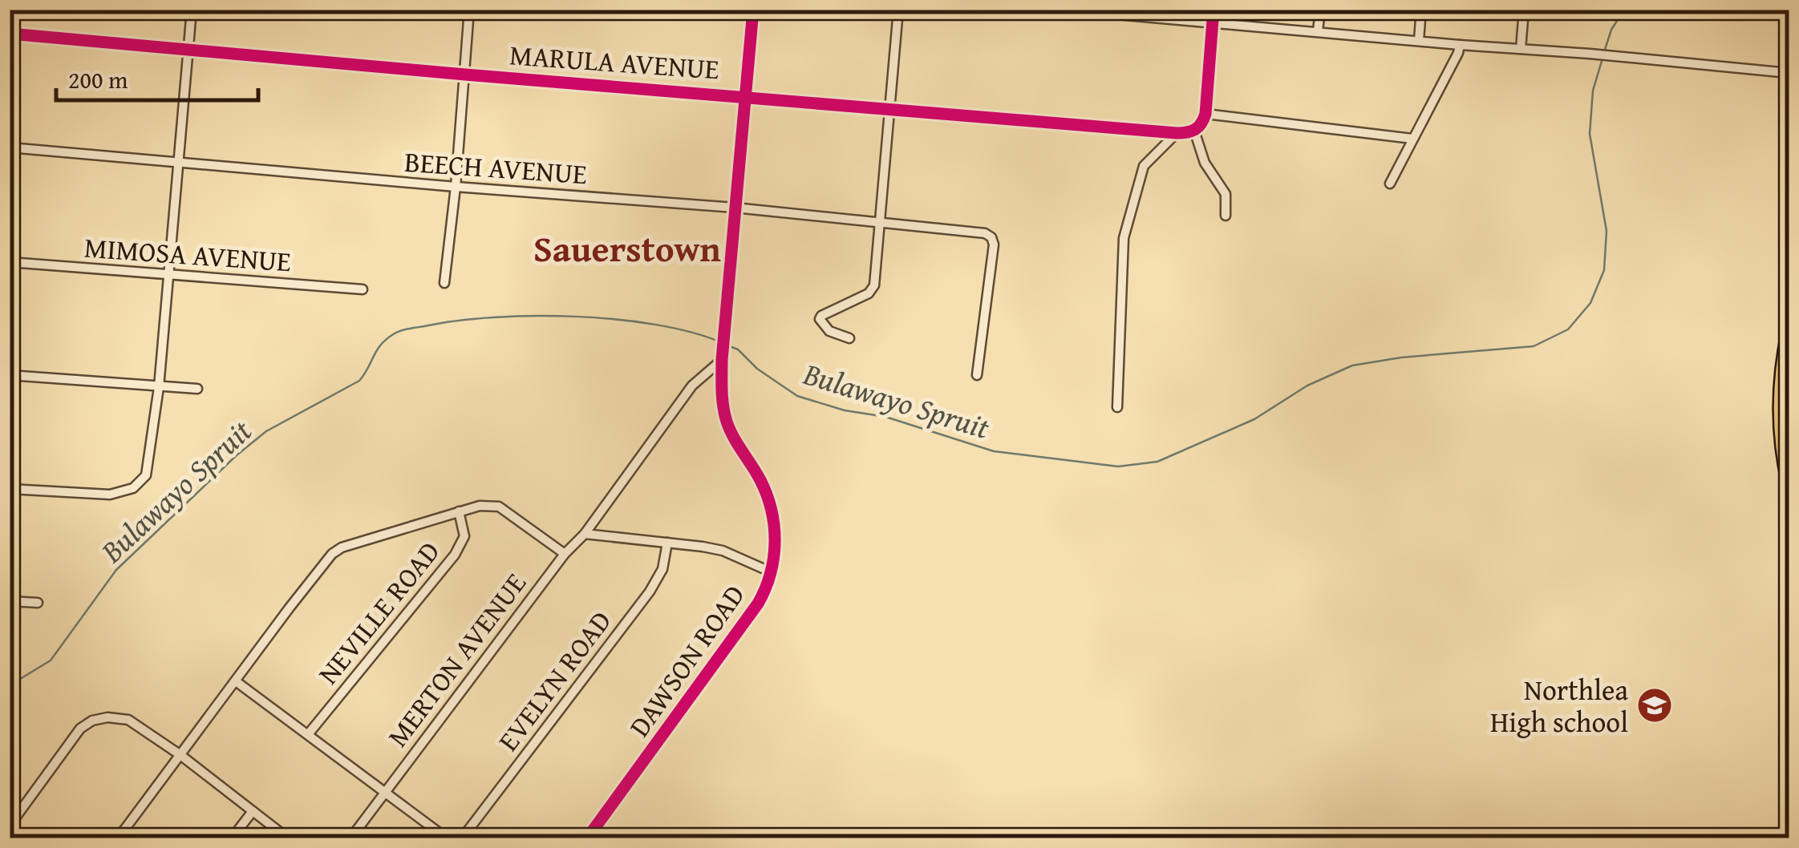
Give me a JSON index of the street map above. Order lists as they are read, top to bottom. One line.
{"streets":{"street":["MARULA AVENUE","BEECH AVENUE","MIMOSA AVENUE","NEVILLE ROAD","MERTON AVENUE","DAWSON ROAD","EVELYN ROAD"]},"crossings":[["BEECH AVENUE","DAWSON ROAD"],["MERTON AVENUE","DAWSON ROAD"]],"districts":["Sauerstown"],"water":["Bulawayo Spruit"],"places":{"school or university":["Northlea High school"]},"scale_bar":"200 m"}
